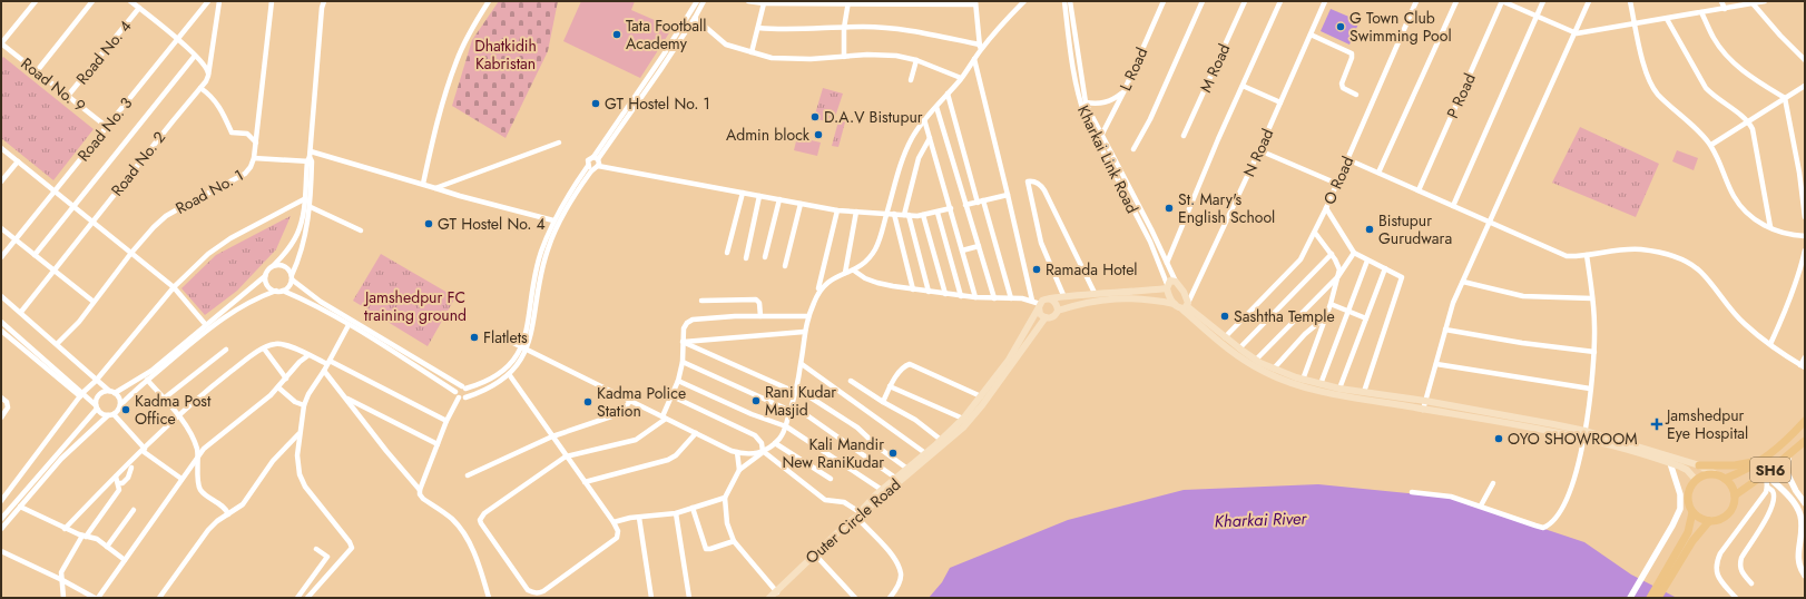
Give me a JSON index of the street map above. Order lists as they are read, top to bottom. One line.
{"streets":{"main road":["SH6","Outer Circle Road"],"street":["Road No. 4","M Road","L Road","Road No. 9","P Road","Road No. 3","N Road","Kharkai Link Road","Road No. 2","O Road","Road No. 1"]},"crossings":[["Road No. 4","Road No. 9"],["Road No. 9","Road No. 3"]],"water":["Kharkai River"],"parks":["Dhatkidih Kabristan","Jamshedpur FC training ground"],"places":{"other":["G Town Club Swimming Pool","Tata Football Academy","GT Hostel No. 1","D.A.V Bistupur","Admin block","St. Mary's English School","GT Hostel No. 4","Bistupur Gurudwara","Ramada Hotel","Sashtha Temple","Flatlets","Rani Kudar Masjid","Kadma Police Station","Kadma Post Office","OYO SHOWROOM","Kali Mandir New RaniKudar"],"health":["Jamshedpur Eye Hospital"]}}
